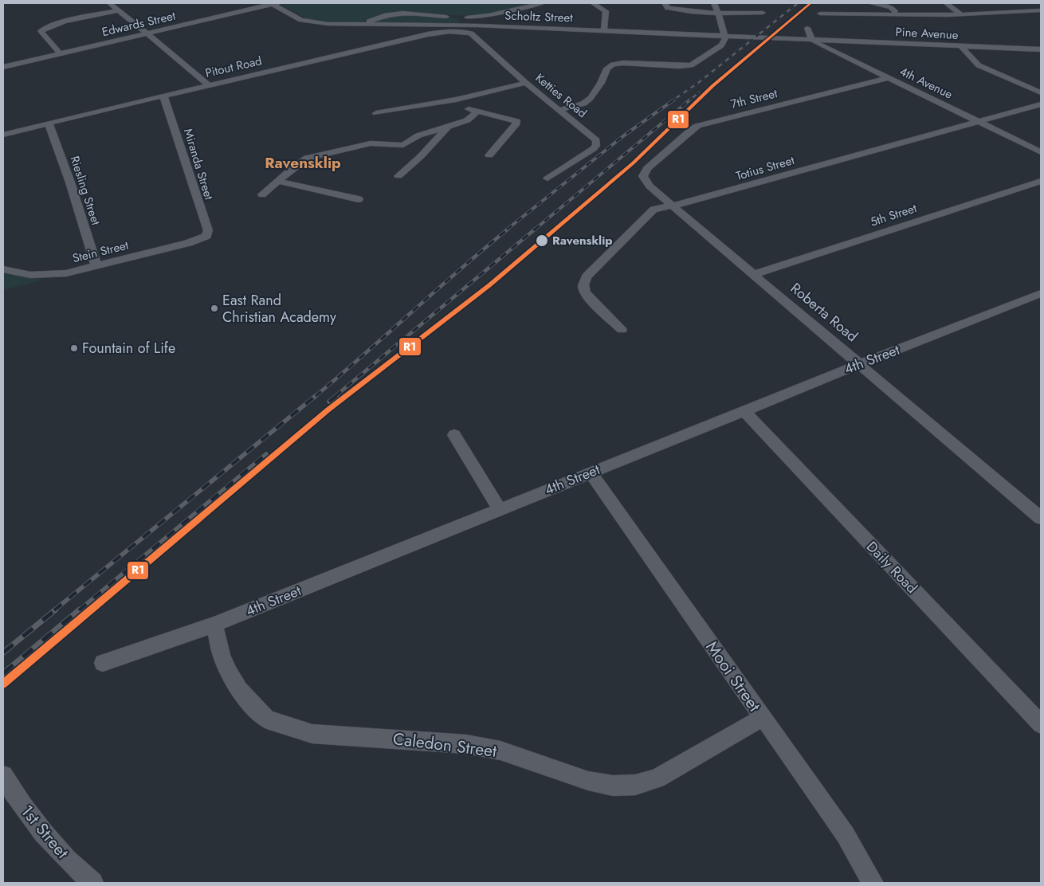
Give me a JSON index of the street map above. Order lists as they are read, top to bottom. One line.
{"streets":{"street":["Scholtz Street","Edwards Street","Pine Avenue","Pitout Road","4th Avenue","Ketties Road","7th Street","Miranda Street","Totius Street","Riesling Street","5th Street","Stein Street","Roberta Road","4th Street","Daily Road","Mooi Street","Caledon Street","1st Street"]},"crossings":[["Scholtz Street","Edwards Street"],["Scholtz Street","Pine Avenue"],["Scholtz Street","4th Avenue"],["Pine Avenue","4th Avenue"],["Pitout Road","Ketties Road"],["Pitout Road","Miranda Street"],["Pitout Road","Riesling Street"],["4th Avenue","7th Street"],["4th Avenue","Totius Street"],["7th Street","Roberta Road"],["Miranda Street","Stein Street"],["Totius Street","Roberta Road"],["Riesling Street","Stein Street"],["5th Street","Roberta Road"],["Roberta Road","4th Street"],["4th Street","Daily Road"],["4th Street","Mooi Street"],["4th Street","Caledon Street"],["Mooi Street","Caledon Street"]],"districts":["Ravensklip"],"places":["Ravensklip","East Rand Christian Academy","Fountain of Life"],"lines":["transit line R1"]}
